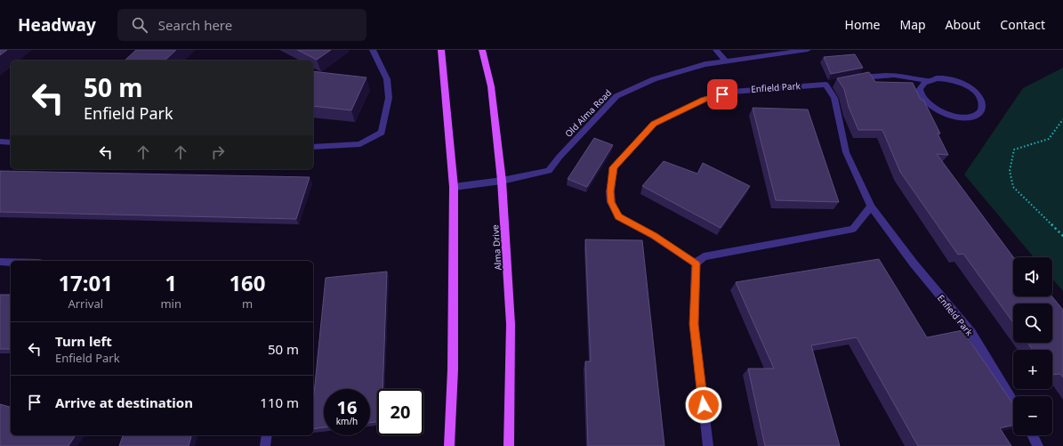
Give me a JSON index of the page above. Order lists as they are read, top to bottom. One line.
{"streets":{"main road":["Alma Drive"],"street":["Enfield Park","Old Alma Road"]},"crossings":[["Old Alma Road","Alma Drive"]],"page":{"header":"Headway","search":"Search here","nav":["Home","Map","About","Contact"],"turn":["50 m","Enfield Park"],"map_buttons":["+","−"],"eta":["17:01","Arrival","1","min","160","m"],"list":[{"name":"Turn left","note":"Enfield Park","value":"50 m"},{"name":"Arrive at destination","value":"110 m"}],"speed":"16 km/h","limit":"20"}}
